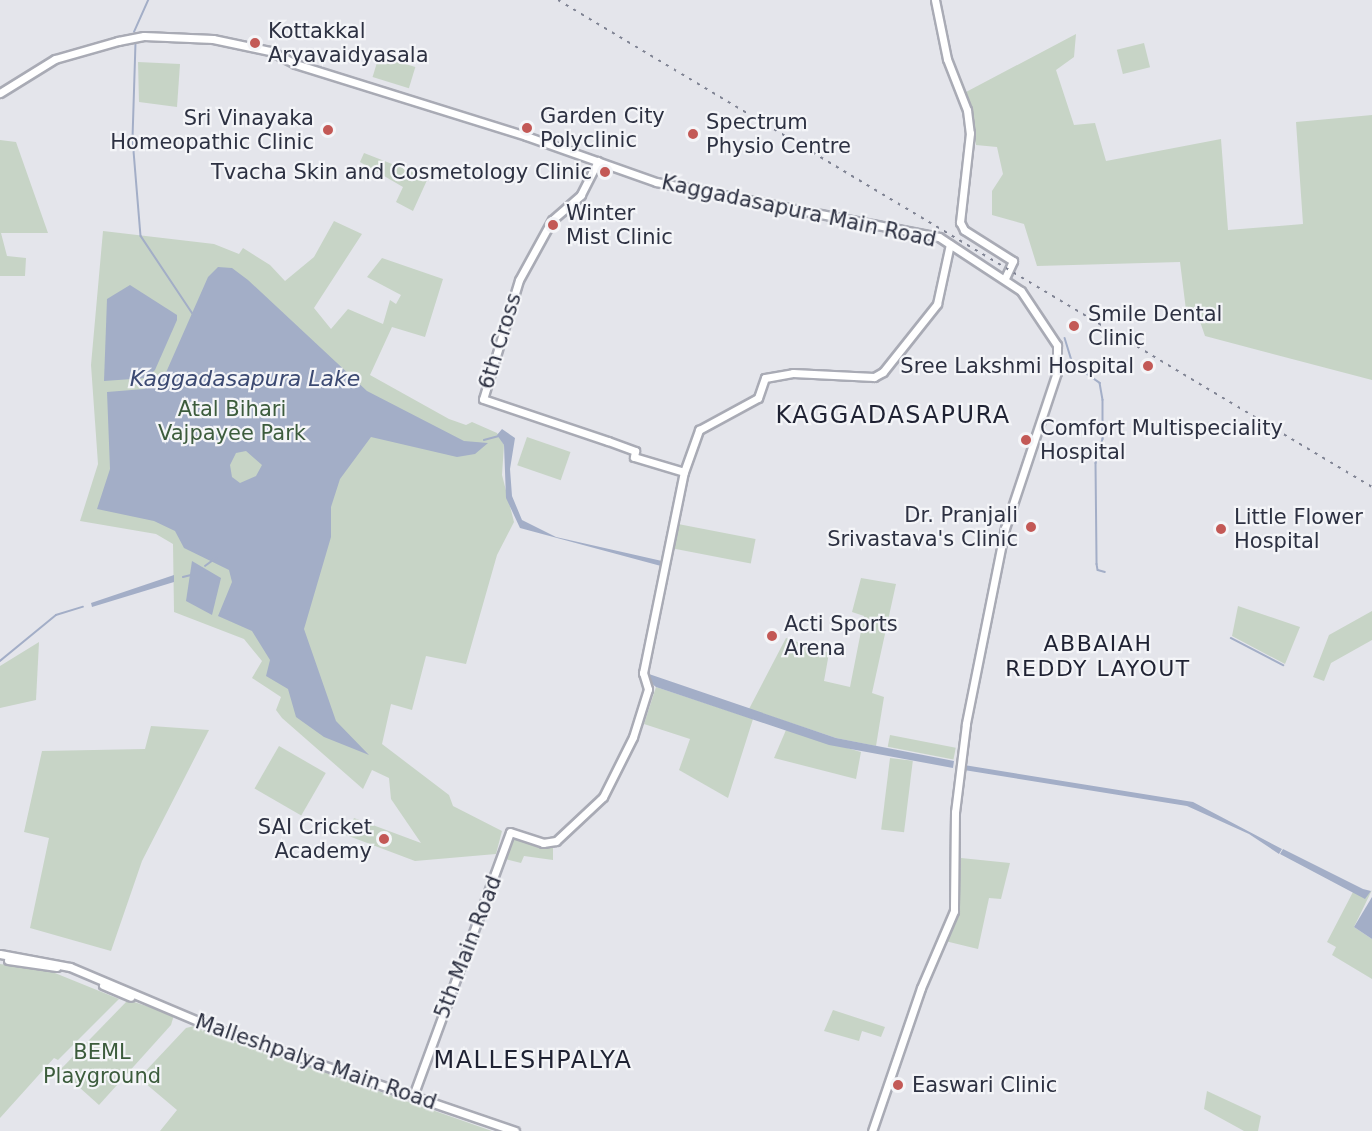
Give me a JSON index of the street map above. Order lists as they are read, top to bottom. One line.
{"streets":{"main road":["Kaggadasapura Main Road","6th Cross","5th Main Road","Malleshpalya Main Road"]},"crossings":[["Kaggadasapura Main Road","6th Cross"],["6th Cross","5th Main Road"],["5th Main Road","Malleshpalya Main Road"]],"districts":["KAGGADASAPURA","ABBAIAH REDDY LAYOUT","MALLESHPALYA"],"water":["Kaggadasapura Lake"],"parks":["Atal Bihari Vajpayee Park","BEML Playground"],"places":["Kottakkal Aryavaidyasala","Garden City Polyclinic","Sri Vinayaka Homeopathic Clinic","Spectrum Physio Centre","Tvacha Skin and Cosmetology Clinic","Winter Mist Clinic","Smile Dental Clinic","Sree Lakshmi Hospital","Comfort Multispeciality Hospital","Dr. Pranjali Srivastava's Clinic","Little Flower Hospital","Acti Sports Arena","SAI Cricket Academy","Easwari Clinic"]}
